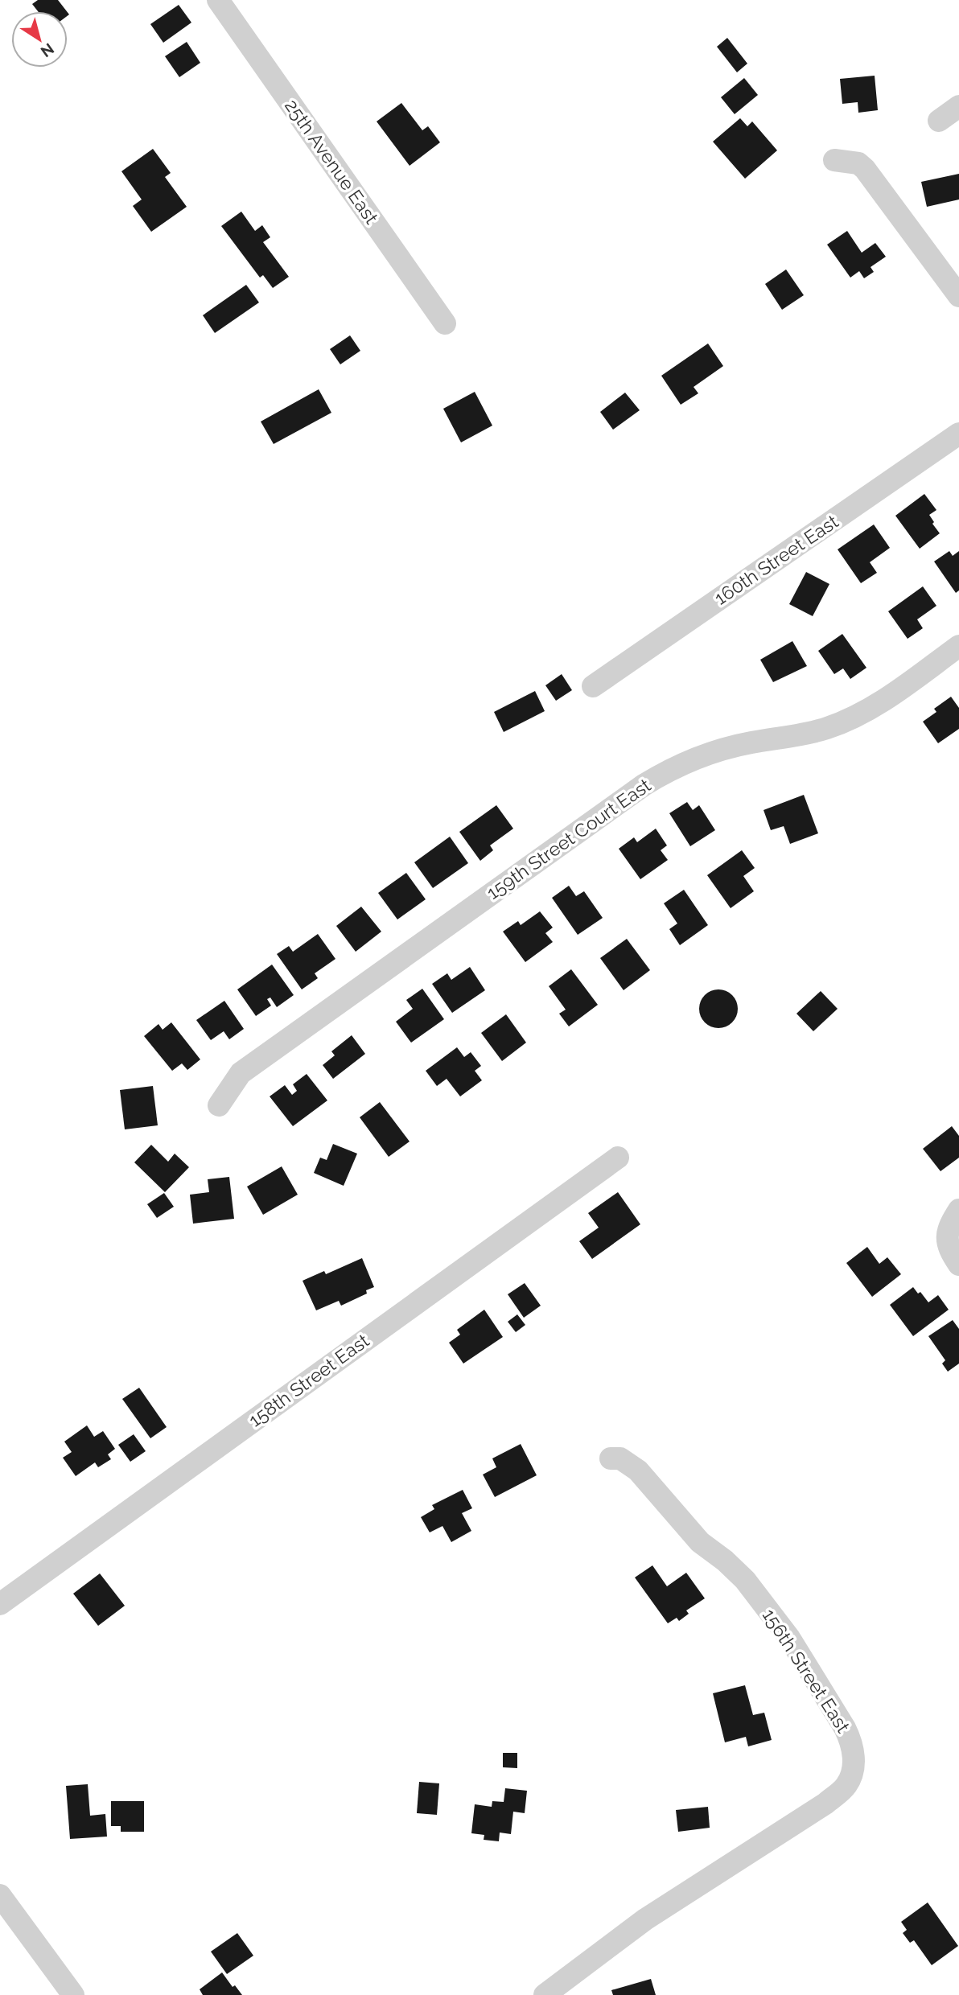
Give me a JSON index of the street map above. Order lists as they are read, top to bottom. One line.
{"streets":{"street":["25th Avenue East","160th Street East","159th Street Court East","158th Street East","156th Street East"]},"north":"bottom right"}
